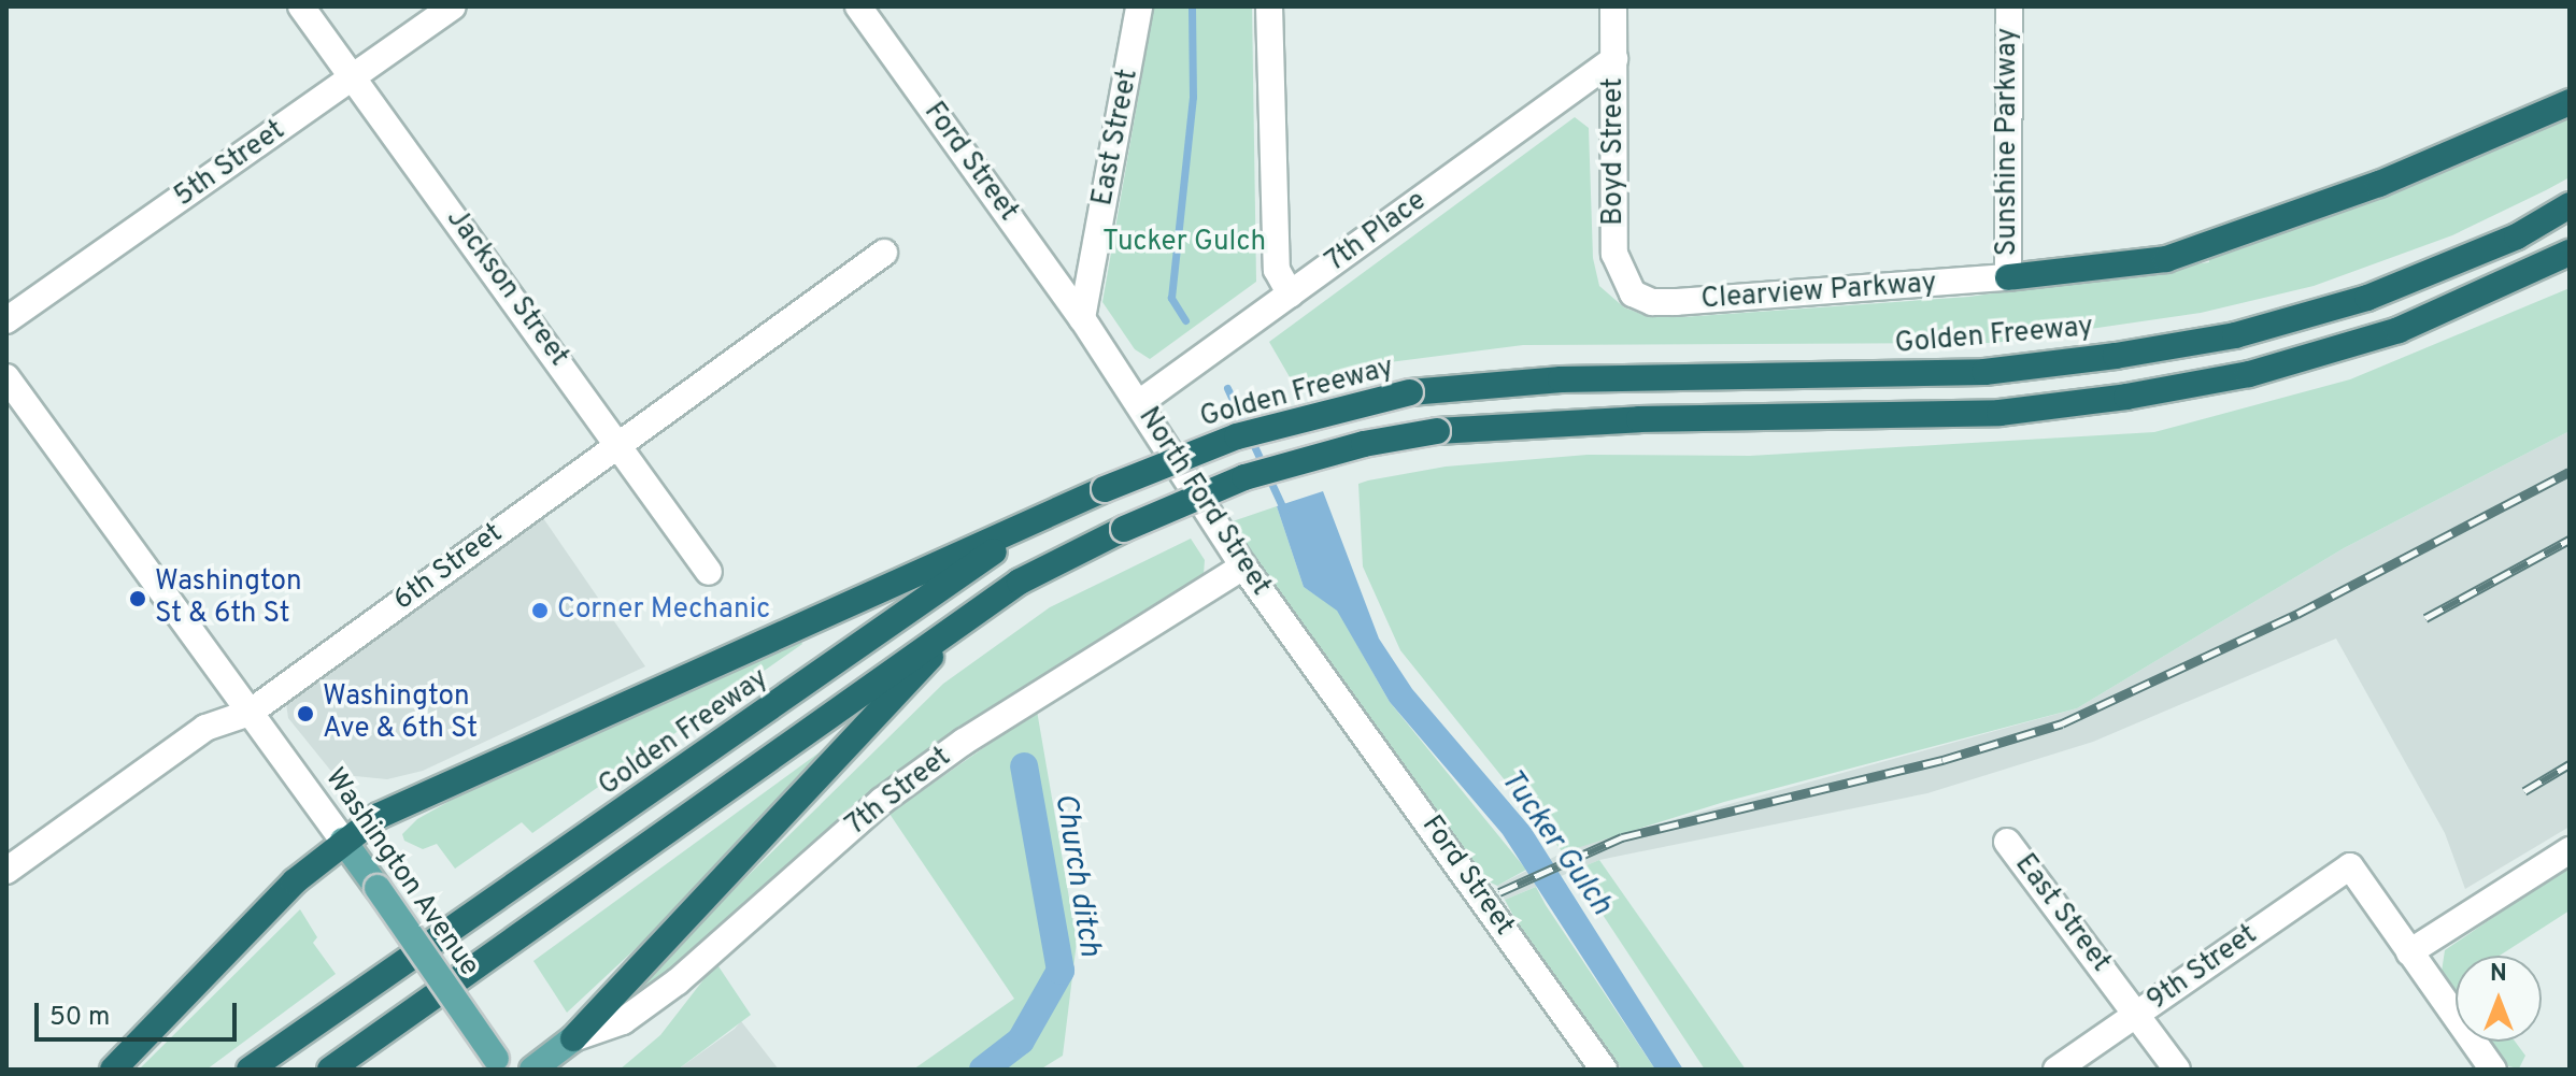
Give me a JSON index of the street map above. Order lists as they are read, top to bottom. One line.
{"streets":{"highway":["Golden Freeway"],"main road":["Washington Avenue"],"street":["East Street","Sunshine Parkway","Boyd Street","Ford Street","5th Street","7th Place","Jackson Street","Clearview Parkway","North Ford Street","6th Street","7th Street","9th Street"]},"crossings":[["East Street","Ford Street"],["East Street","North Ford Street"],["East Street","9th Street"],["Sunshine Parkway","Clearview Parkway"],["Boyd Street","7th Place"],["Boyd Street","Clearview Parkway"],["Ford Street","North Ford Street"],["5th Street","Jackson Street"],["7th Place","North Ford Street"],["Jackson Street","6th Street"],["North Ford Street","7th Street"],["6th Street","Washington Avenue"]],"water":["Tucker Gulch","Church ditch"],"parks":["Tucker Gulch"],"places":["Washington St & 6th St","Corner Mechanic","Washington Ave & 6th St"],"scale_bar":"50 m","north":"top"}
